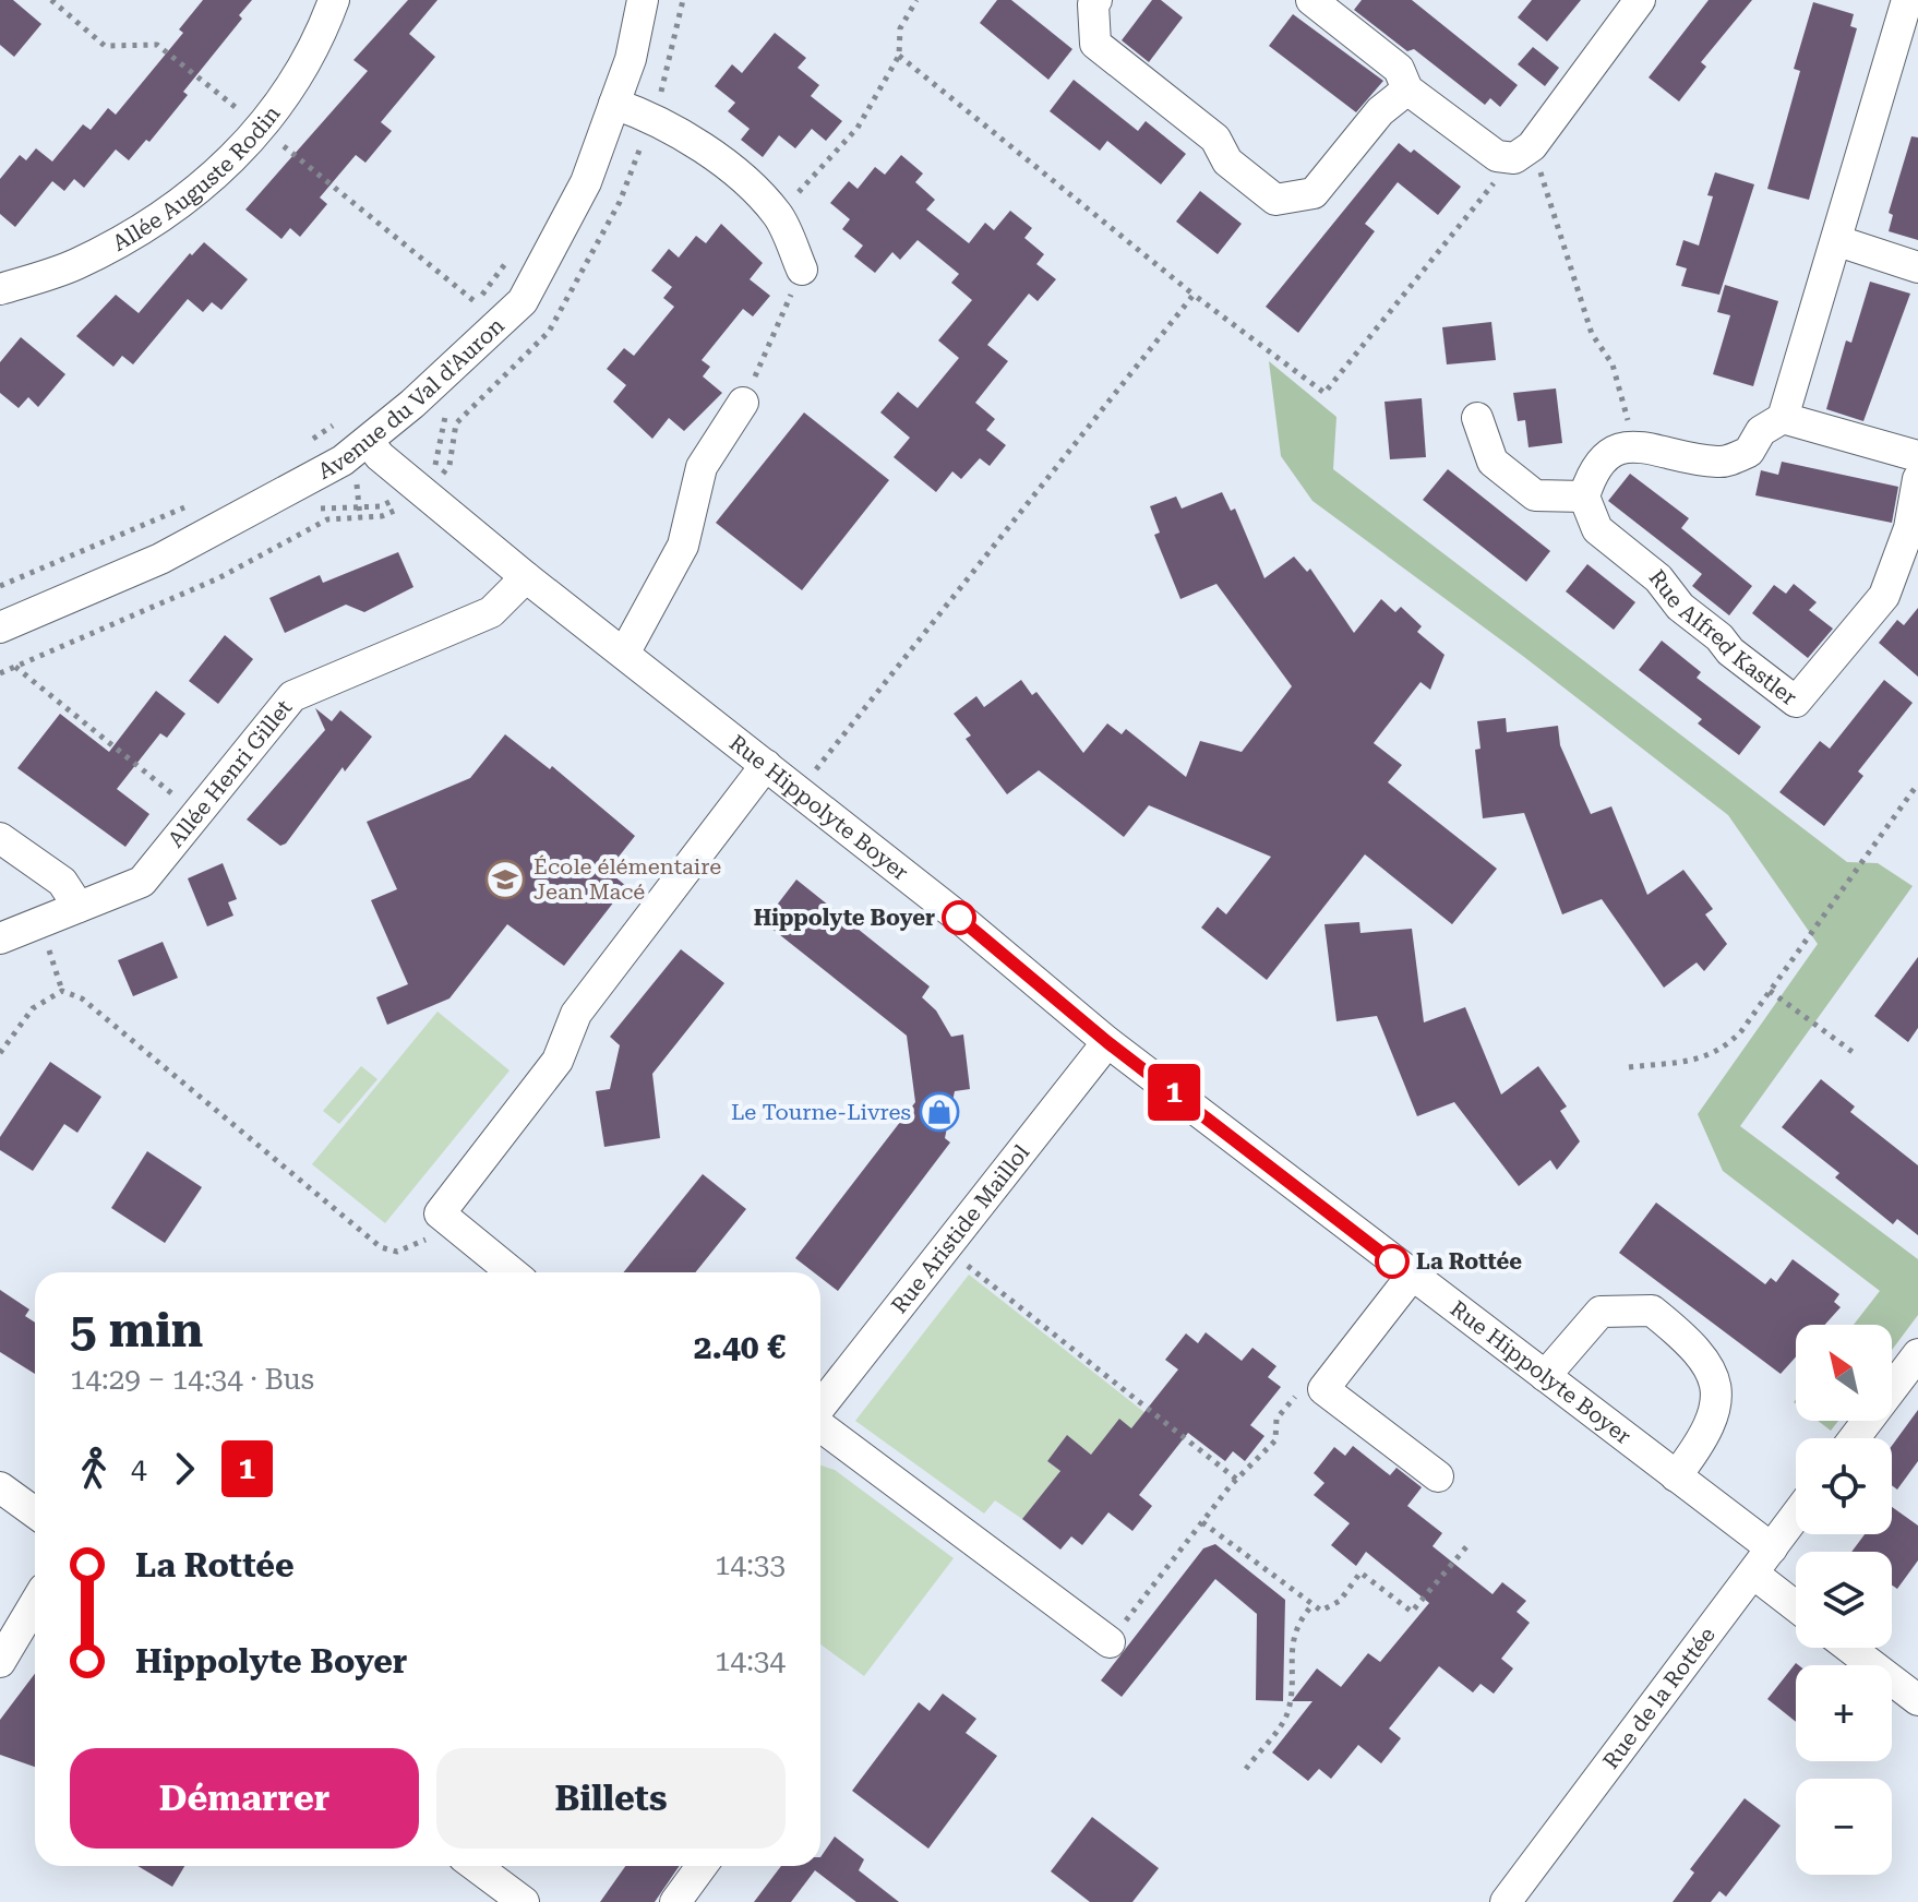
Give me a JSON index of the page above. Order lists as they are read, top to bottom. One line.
{"streets":{"street":["Allée Auguste Rodin","Avenue du Val d'Auron","Rue Alfred Kastler","Allée Henri Gillet","Rue Hippolyte Boyer","Rue Aristide Maillol","Rue de la Rottée"]},"crossings":[["Avenue du Val d'Auron","Rue Hippolyte Boyer"],["Allée Henri Gillet","Rue Hippolyte Boyer"],["Rue Hippolyte Boyer","Rue Aristide Maillol"],["Rue Hippolyte Boyer","Rue de la Rottée"]],"places":{"school or university":["École élémentaire Jean Macé"],"other":["Hippolyte Boyer","La Rottée"],"shop":["Le Tourne-Livres"]},"lines":["bus line 1"],"north":"top left","page":{"on_map":"1","heading":["5 min","14:29 – 14:34 · Bus","2.40 €"],"map_buttons":["+","−"],"legs":["4","1"],"list":[{"name":"La Rottée","value":"14:33"},{"name":"Hippolyte Boyer","value":"14:34"}],"buttons":["Démarrer","Billets"]}}
